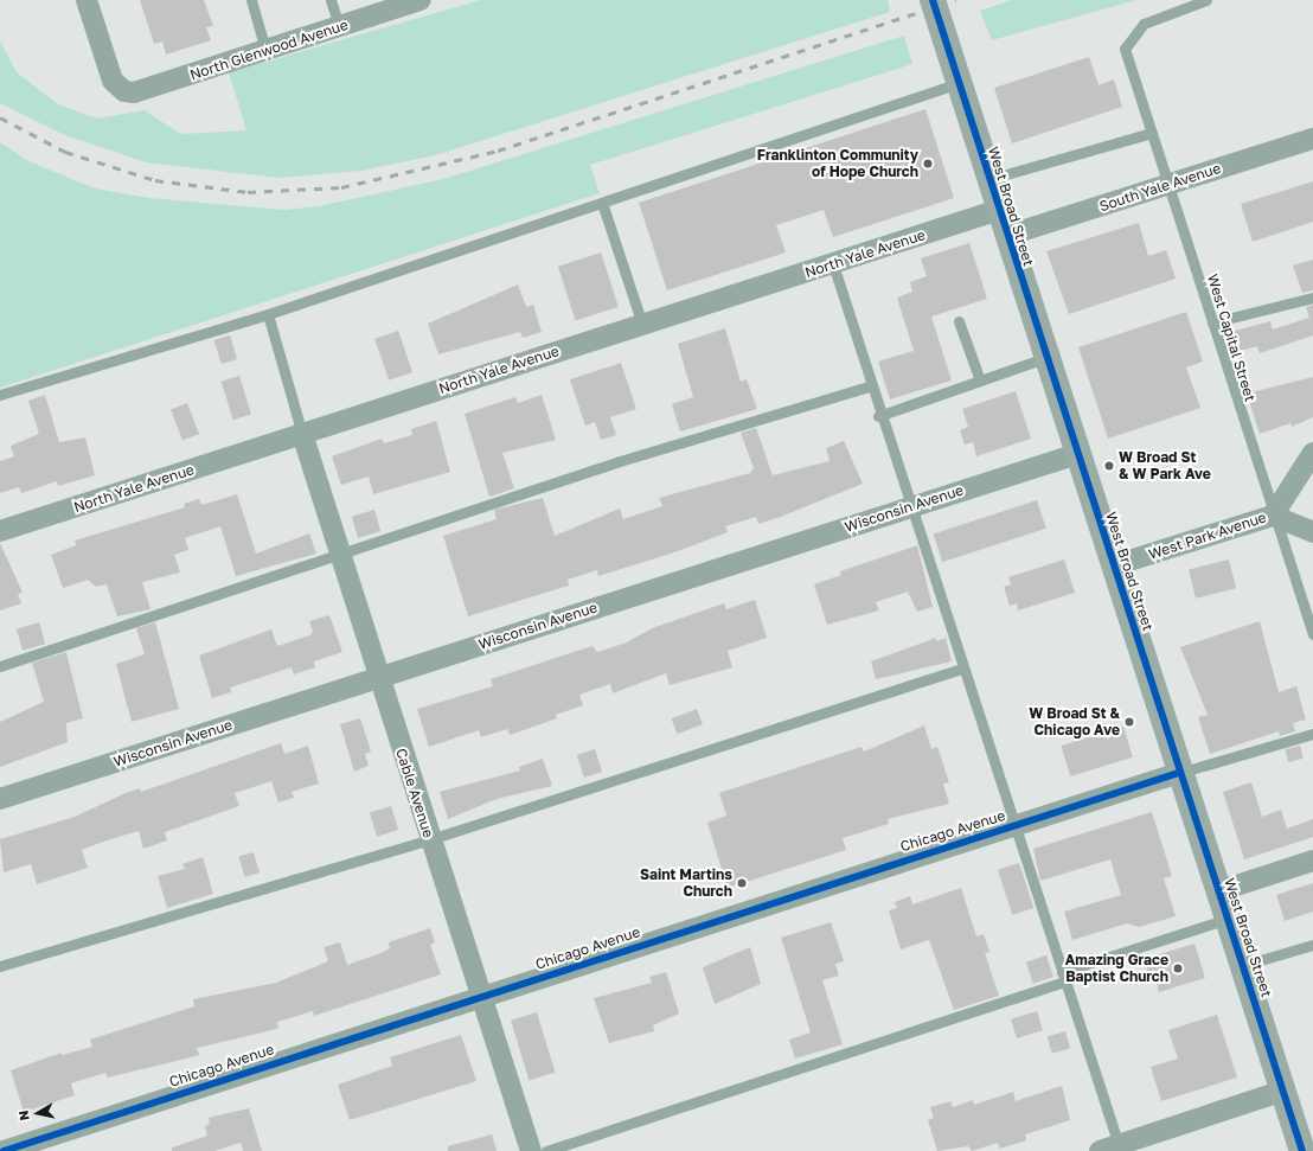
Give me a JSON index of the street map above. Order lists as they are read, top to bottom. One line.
{"streets":{"main road":["West Broad Street"],"street":["North Glenwood Avenue","South Yale Avenue","North Yale Avenue","Wisconsin Avenue","West Park Avenue","Cable Avenue","Chicago Avenue"],"lane":["West Capital Street"]},"crossings":[["South Yale Avenue","West Broad Street"],["South Yale Avenue","West Capital Street"],["West Broad Street","North Yale Avenue"],["West Broad Street","Wisconsin Avenue"],["West Broad Street","West Park Avenue"],["West Broad Street","Chicago Avenue"],["North Yale Avenue","Cable Avenue"],["West Capital Street","West Park Avenue"],["Wisconsin Avenue","Cable Avenue"],["Cable Avenue","Chicago Avenue"]],"places":["Franklinton Community of Hope Church","W Broad St & W Park Ave","W Broad St & Chicago Ave","Saint Martins Church","Amazing Grace Baptist Church"],"north":"left"}
